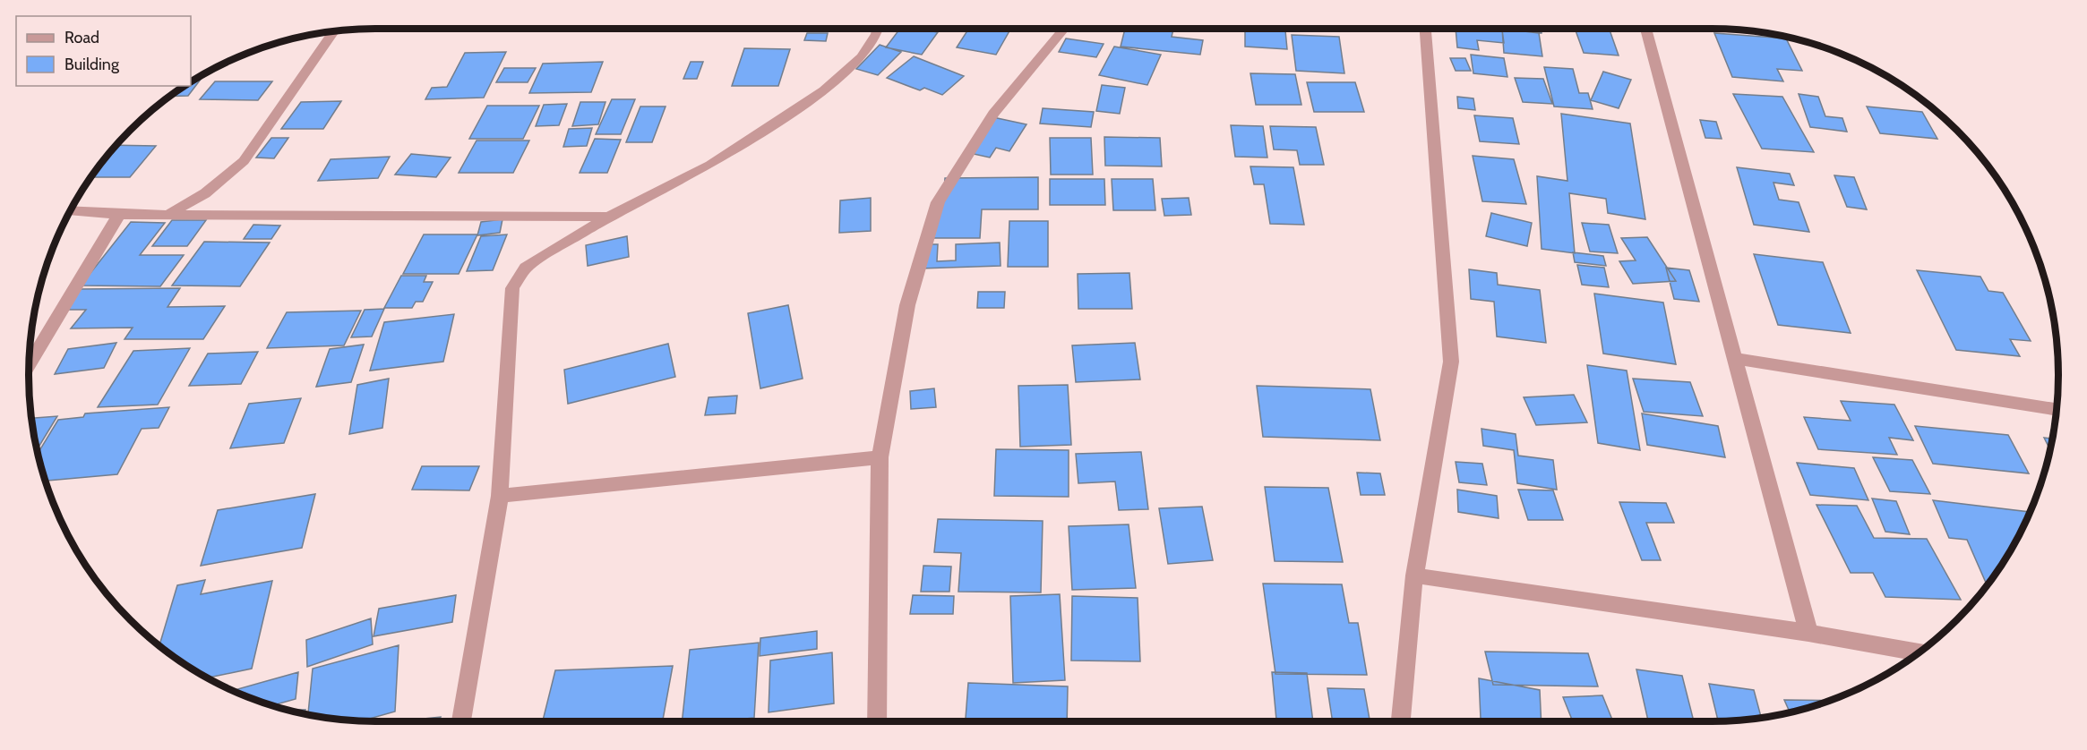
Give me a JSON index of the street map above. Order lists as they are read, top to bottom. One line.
{"legend":["Road","Building"]}
